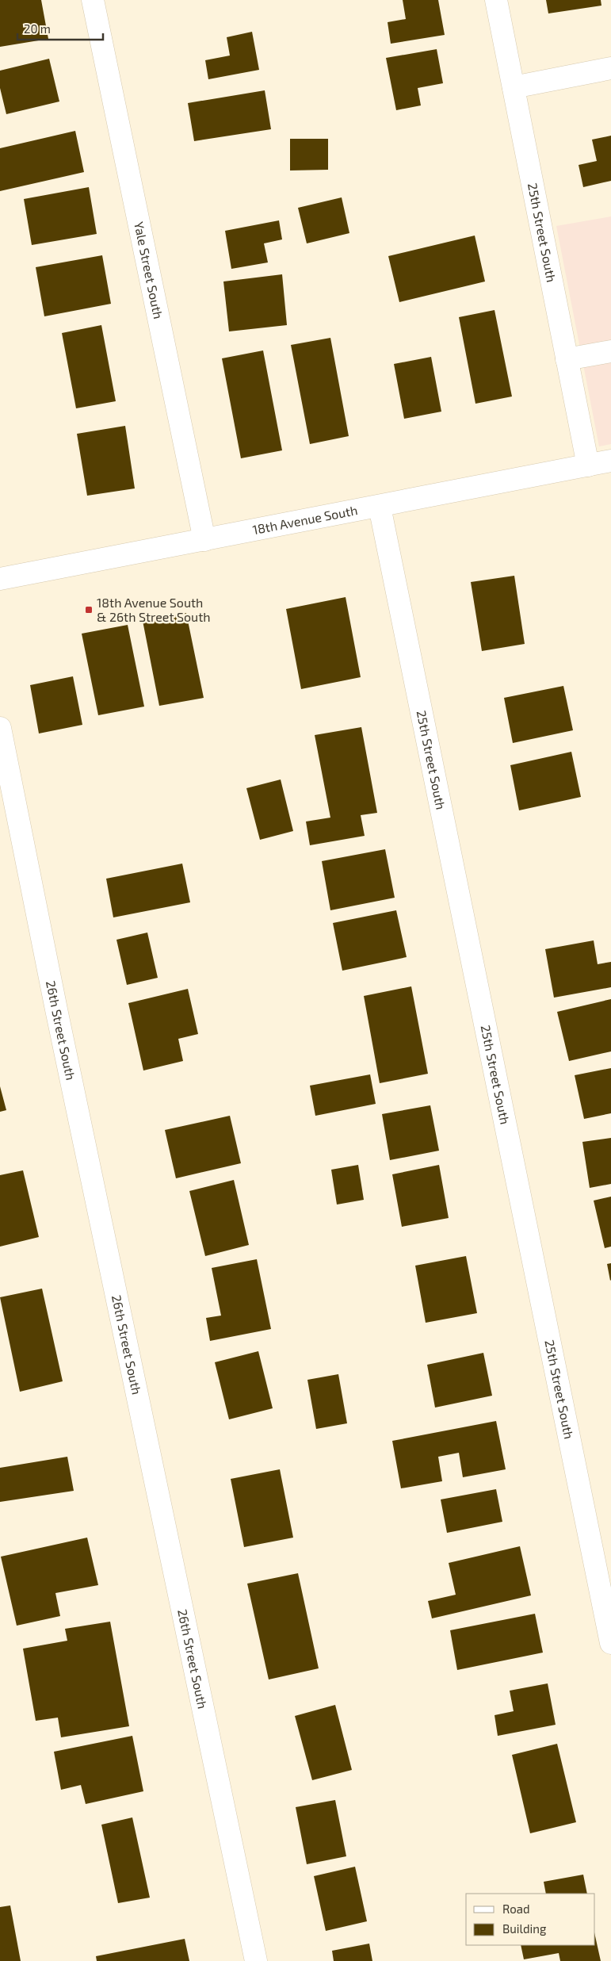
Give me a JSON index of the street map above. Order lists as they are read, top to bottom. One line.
{"streets":{"street":["25th Street South","Yale Street South","18th Avenue South","26th Street South"]},"crossings":[["25th Street South","18th Avenue South"],["Yale Street South","18th Avenue South"]],"places":{"transit":["18th Avenue South & 26th Street South"]},"legend":["Road","Building"],"scale_bar":"20 m"}
